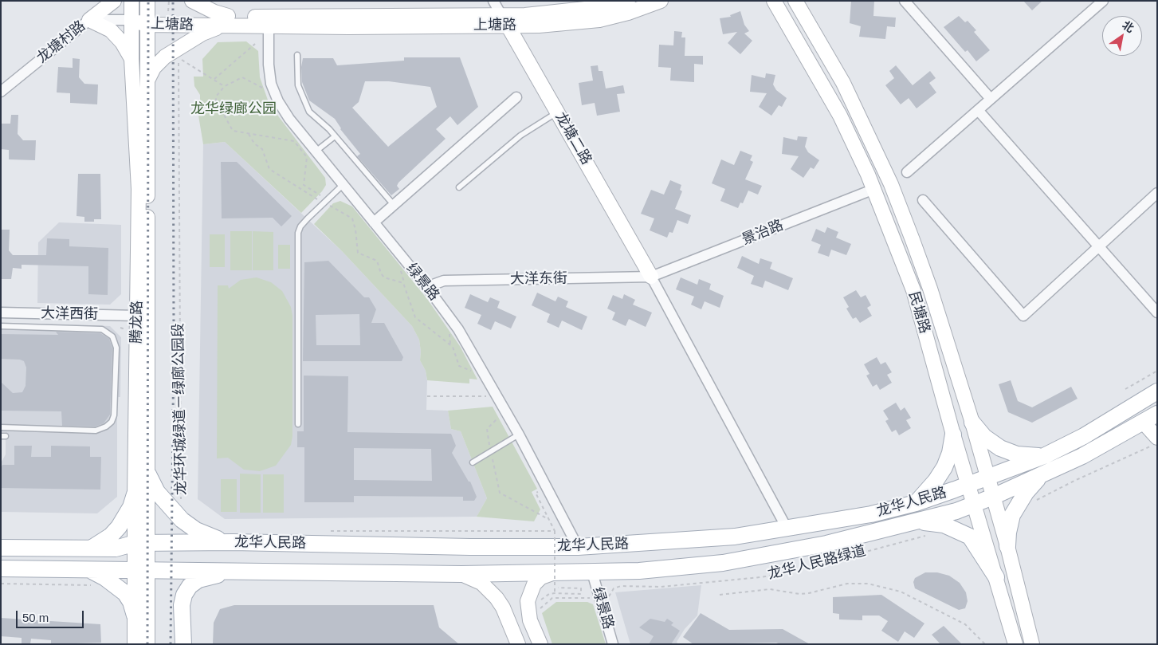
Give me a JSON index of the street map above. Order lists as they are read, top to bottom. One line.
{"streets":{"main road":["上塘路","龙塘二路","民塘路","腾龙路","龙华人民路"],"street":["龙塘村路","景治路","大洋东街","绿景路","大洋西街"],"path":["龙华环城绿道－绿廊公园段","龙华人民路绿道"]},"crossings":[["上塘路","龙塘村路"],["上塘路","龙塘二路"],["上塘路","绿景路"],["上塘路","腾龙路"],["龙塘村路","腾龙路"],["龙塘二路","景治路"],["龙塘二路","大洋东街"],["景治路","大洋东街"],["景治路","民塘路"],["大洋东街","绿景路"],["绿景路","龙华人民路"],["民塘路","龙华人民路"],["大洋西街","腾龙路"],["腾龙路","龙华人民路"]],"parks":["龙华绿廊公园"],"scale_bar":"50 m","north":"top right"}
